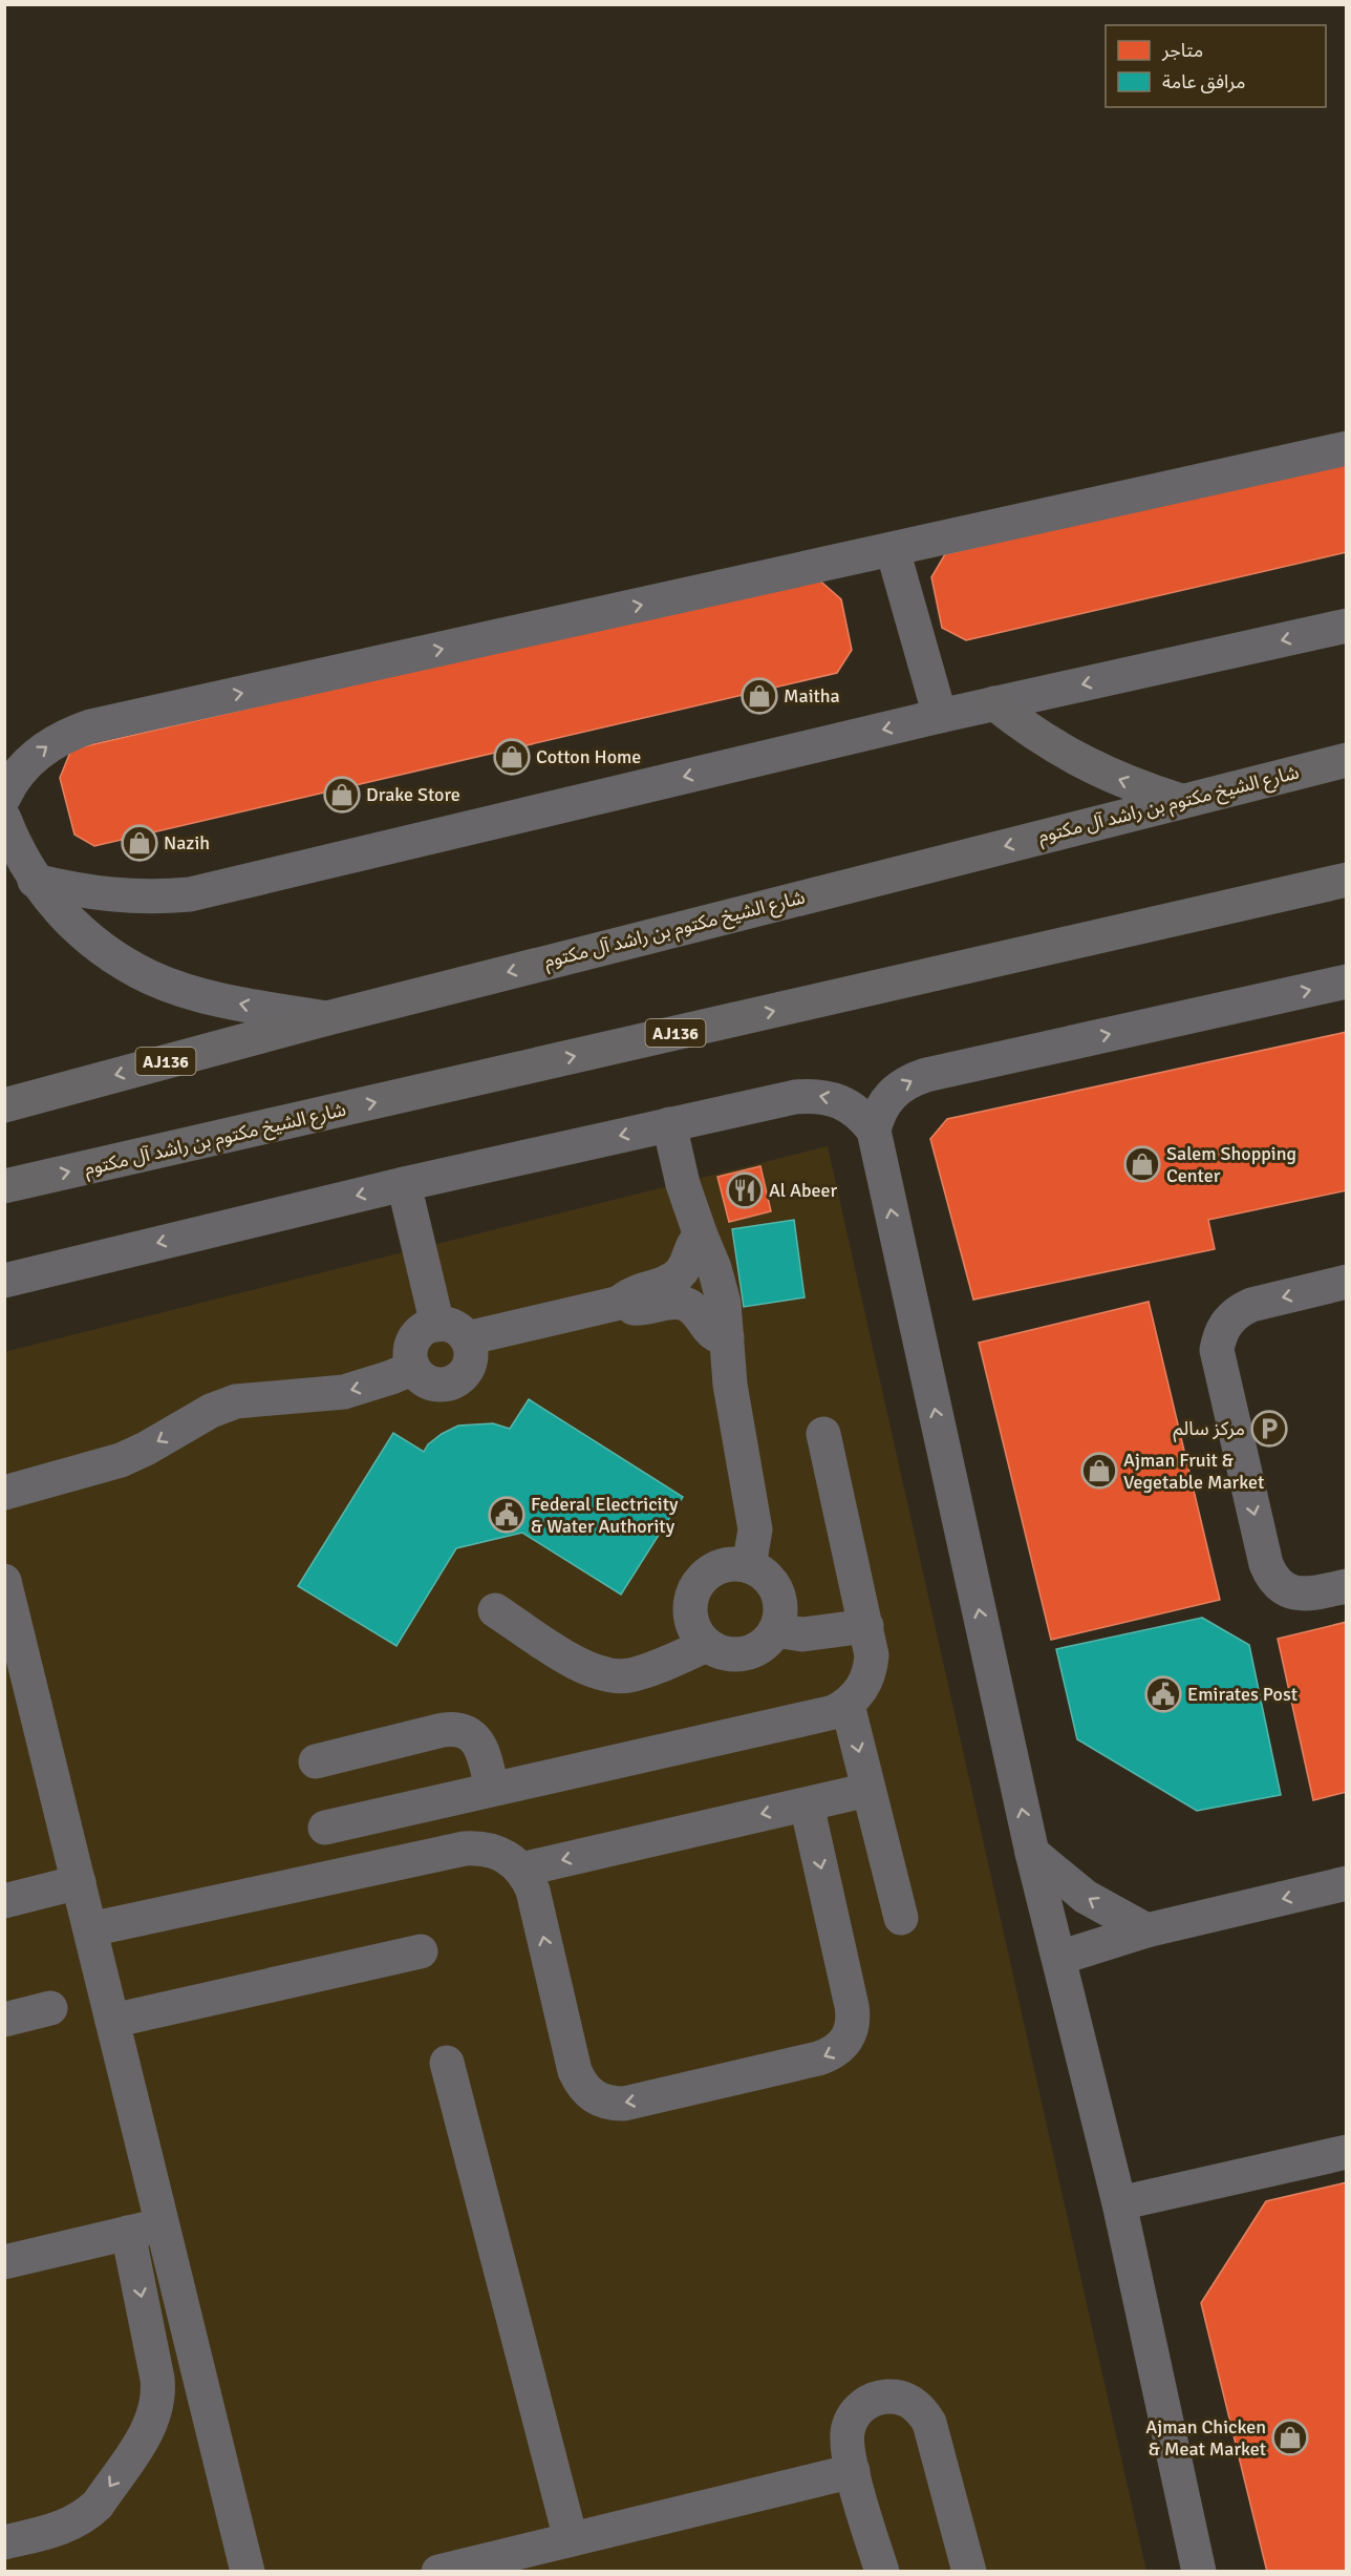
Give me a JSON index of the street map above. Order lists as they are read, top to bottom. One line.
{"streets":{"main road":["شارع الشيخ مكتوم بن راشد آل مكتوم","AJ136"]},"places":{"shop":["Maitha","Cotton Home","Drake Store","Nazih","Salem Shopping Center","Ajman Fruit & Vegetable Market","Ajman Chicken & Meat Market"],"restaurant":["Al Abeer"],"parking":["مركز سالم"],"public building":["Federal Electricity & Water Authority","Emirates Post"]},"legend":["متاجر","مرافق عامة"]}
